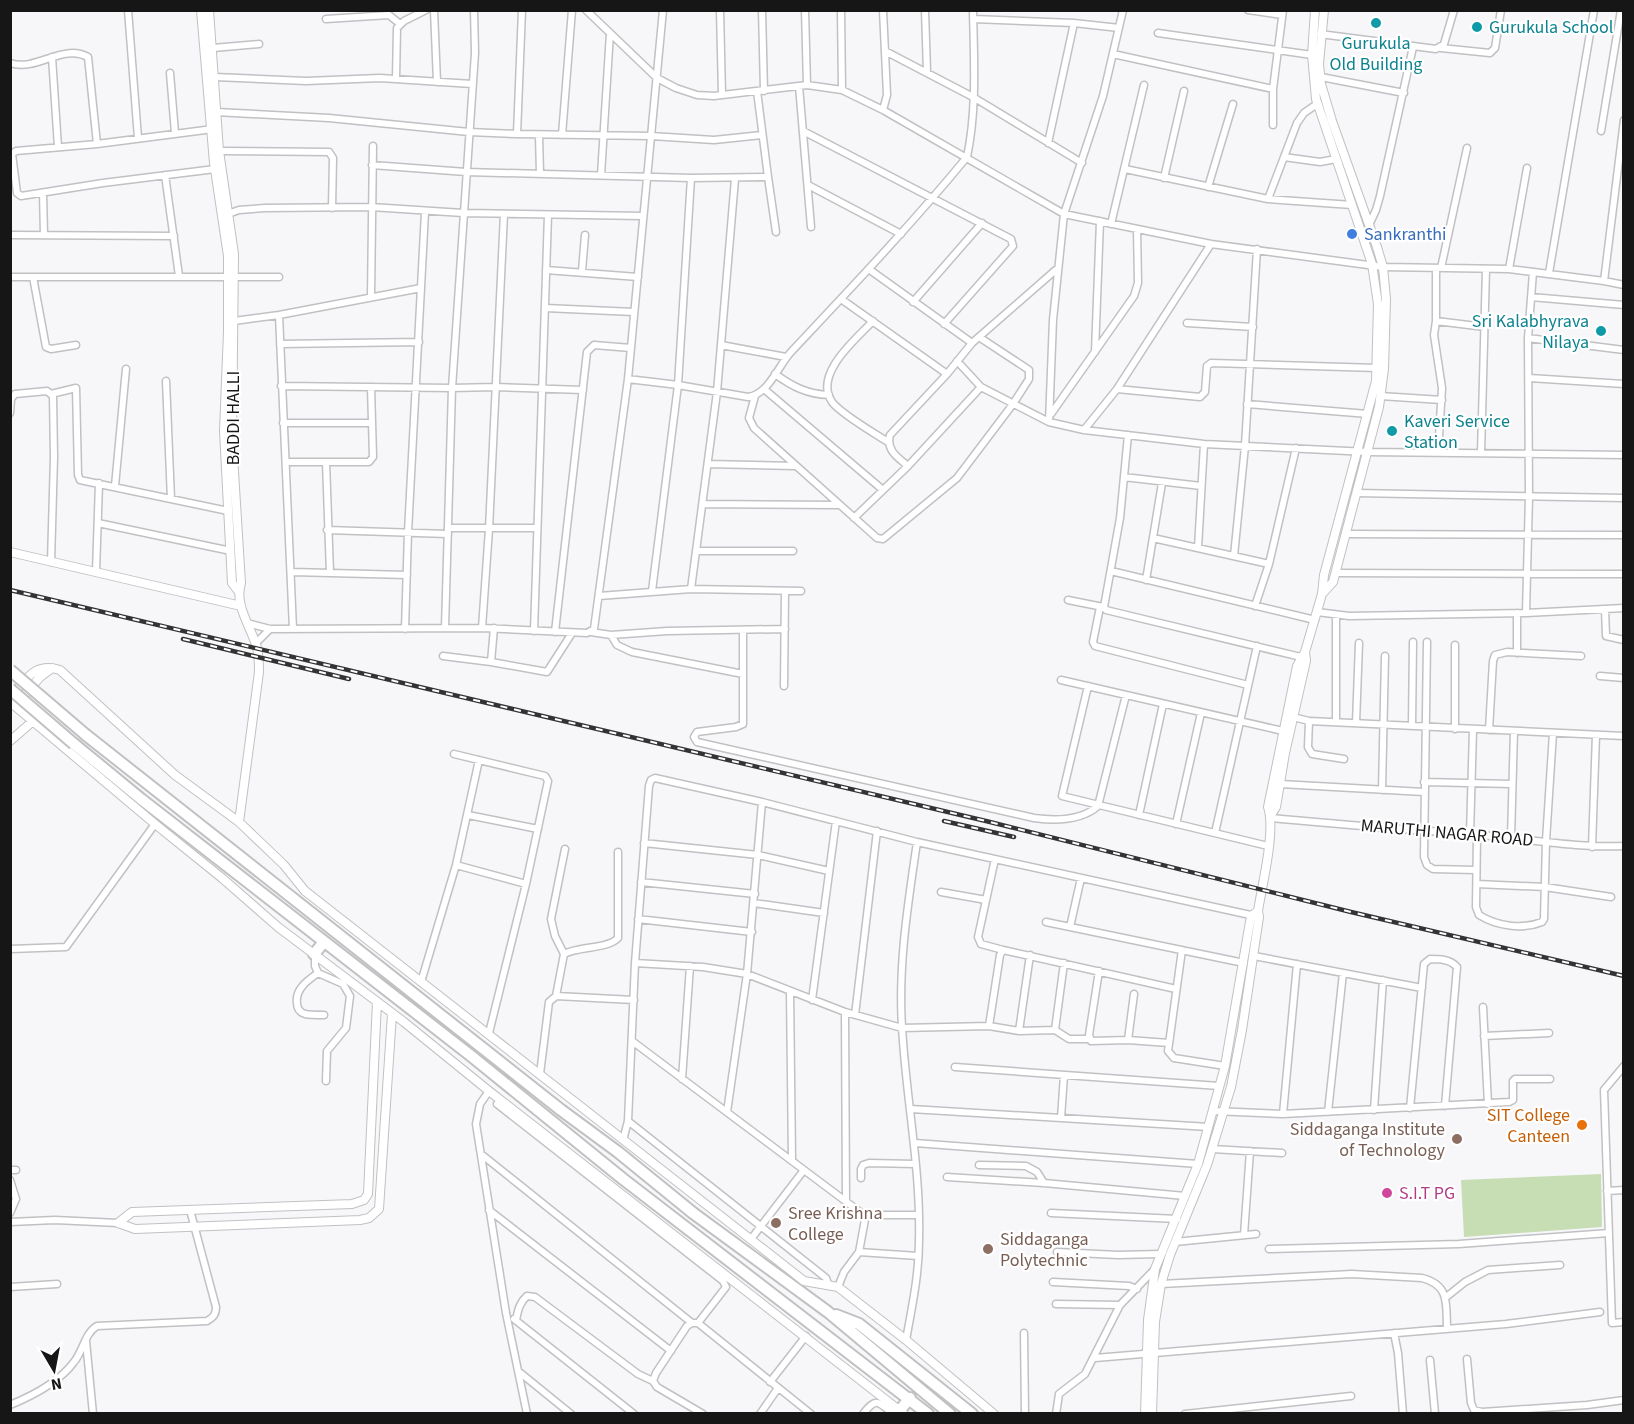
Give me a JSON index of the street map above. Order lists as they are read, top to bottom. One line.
{"streets":{"street":["BADDI HALLI","MARUTHI NAGAR ROAD"]},"places":["Gurukula Old Building","Gurukula School","Sankranthi","Sri Kalabhyrava Nilaya","Kaveri Service Station","SIT College Canteen","Siddaganga Institute of Technology","S.I.T PG","Sree Krishna College","Siddaganga Polytechnic"],"north":"bottom"}
